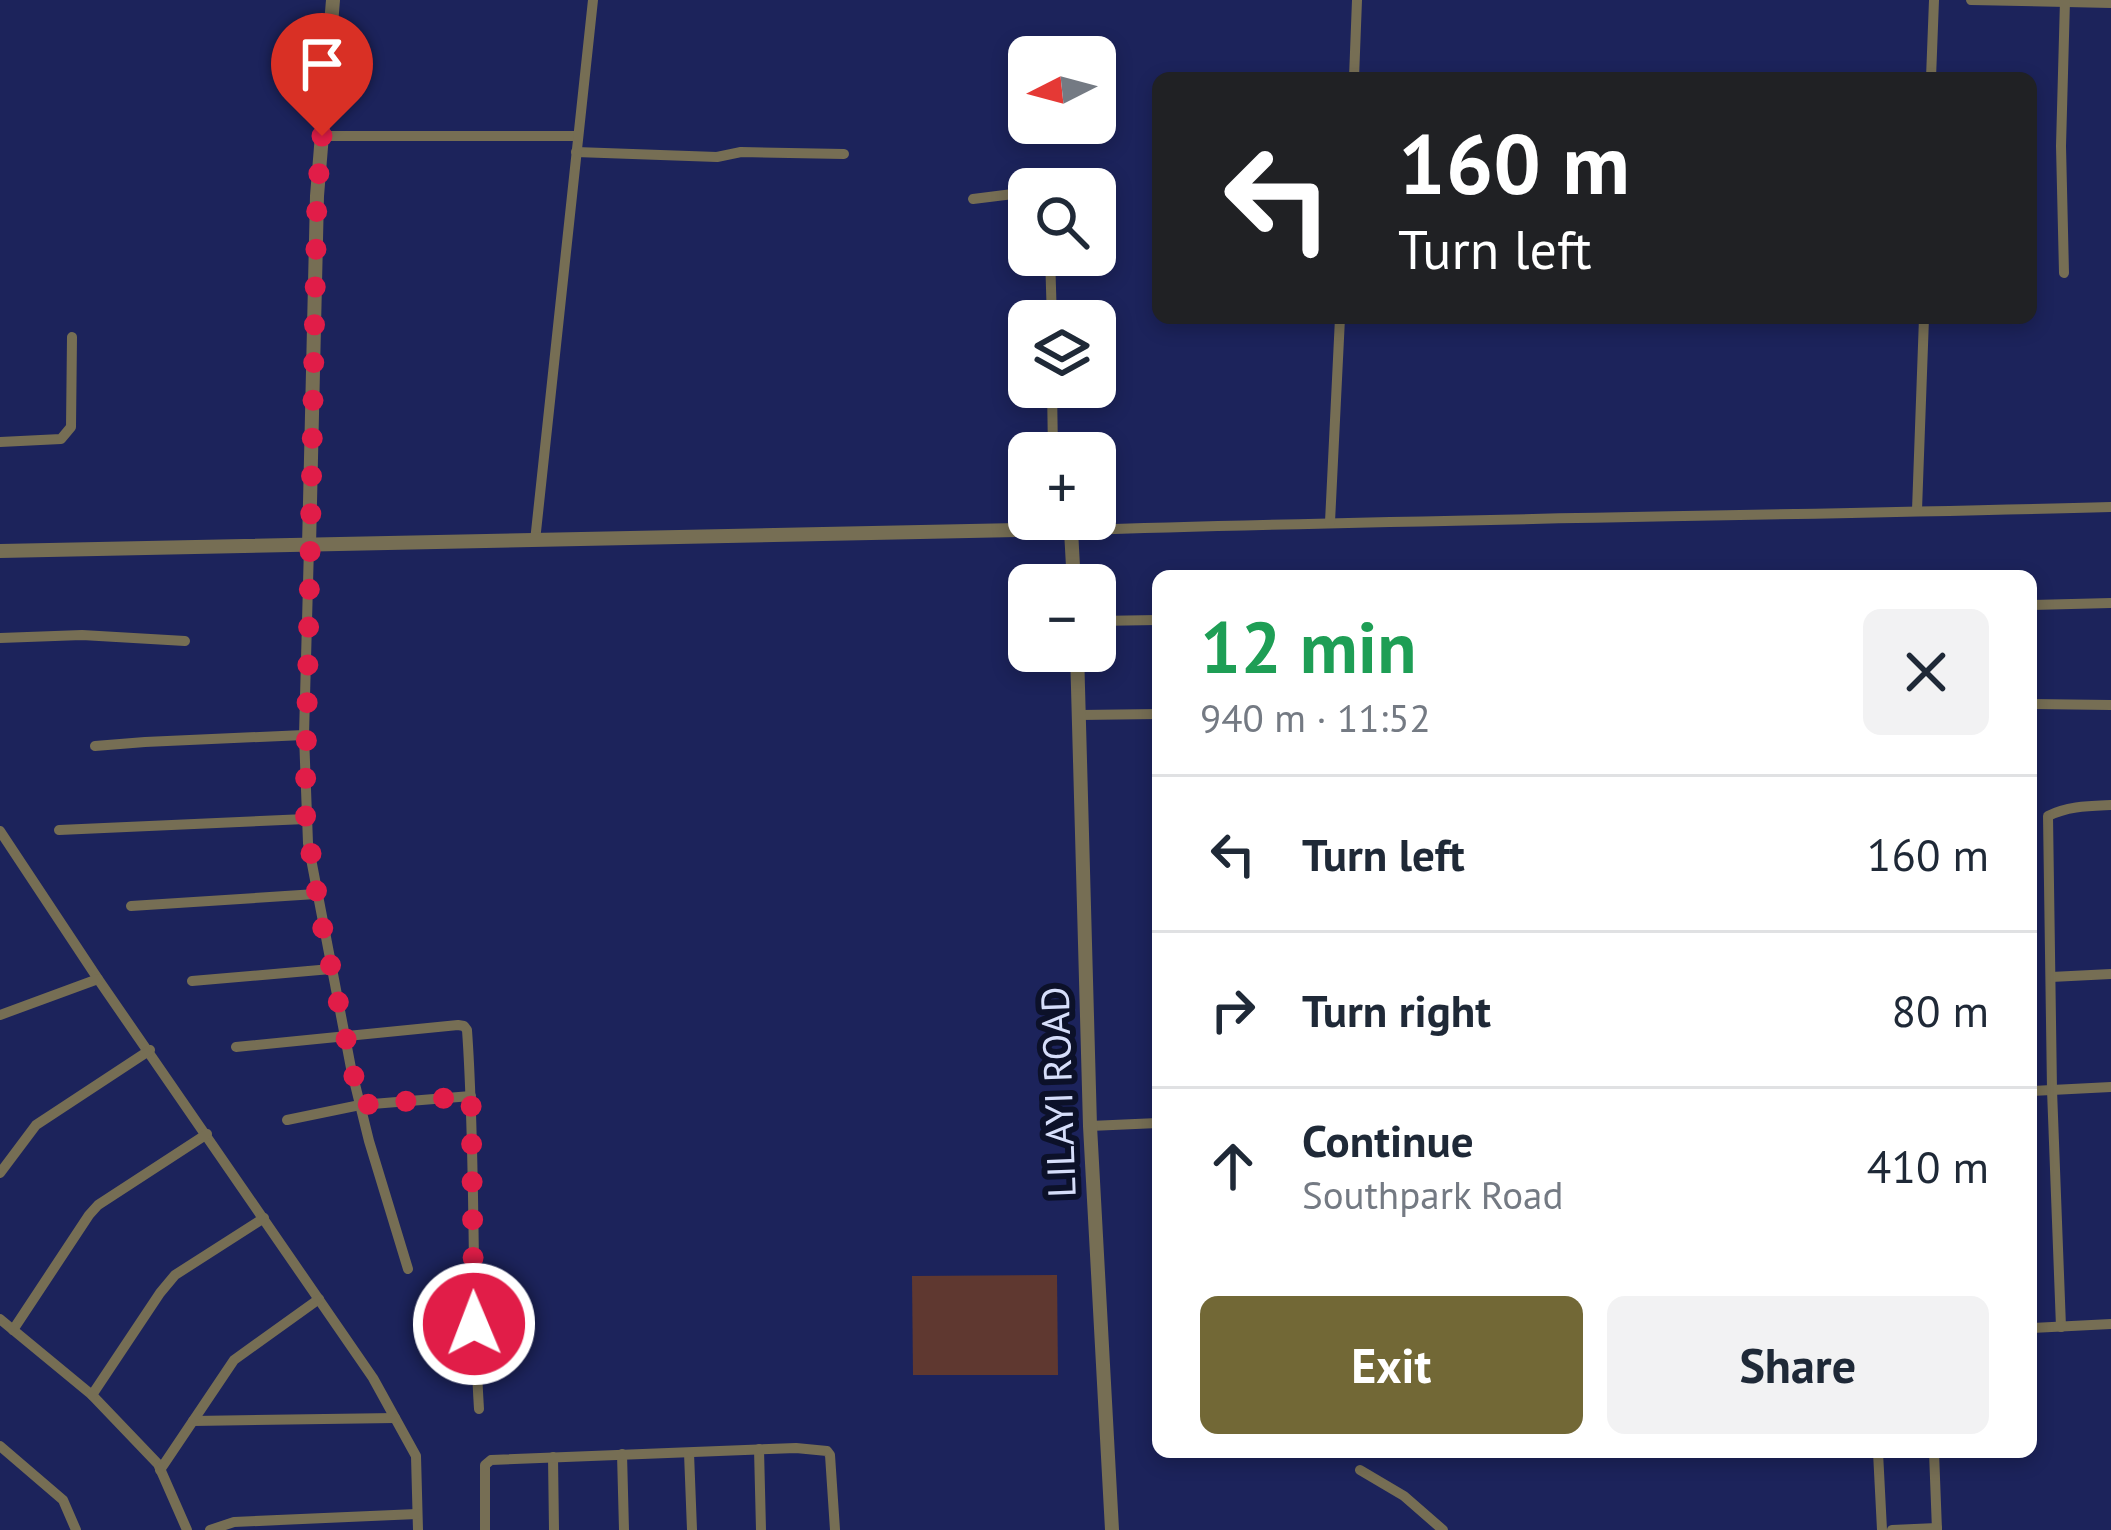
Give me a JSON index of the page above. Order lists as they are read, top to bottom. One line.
{"streets":{"street":["LILAYI ROAD"]},"north":"left","page":{"map_buttons":["+","−"],"turn":["160 m","Turn left"],"heading":["12 min","940 m · 11:52"],"list":[{"name":"Turn left","value":"160 m"},{"name":"Turn right","value":"80 m"},{"name":"Continue","note":"Southpark Road","value":"410 m"}],"buttons":["Exit","Share"]}}
